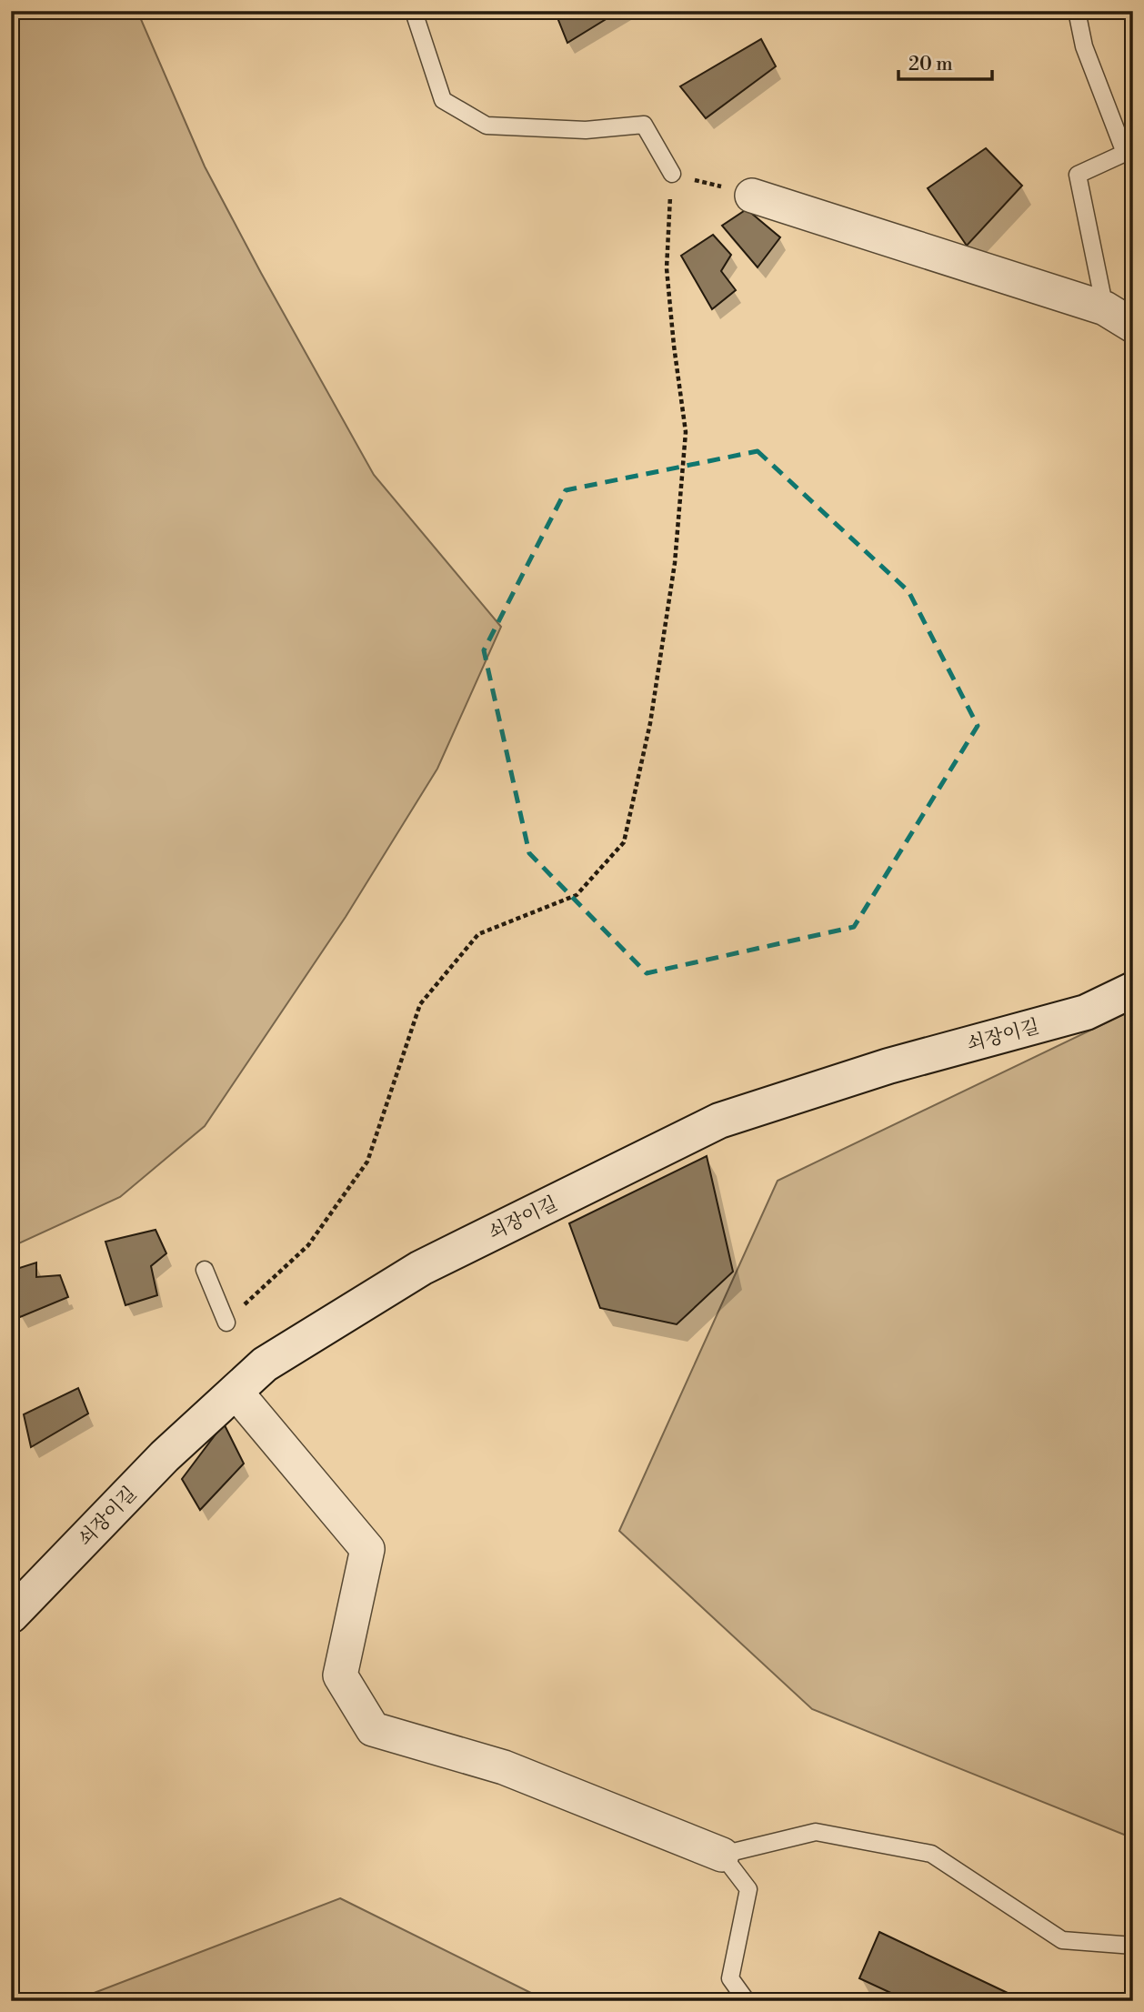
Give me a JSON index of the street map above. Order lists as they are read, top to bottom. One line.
{"streets":{"main road":["쇠장이길"]},"scale_bar":"20 m"}
